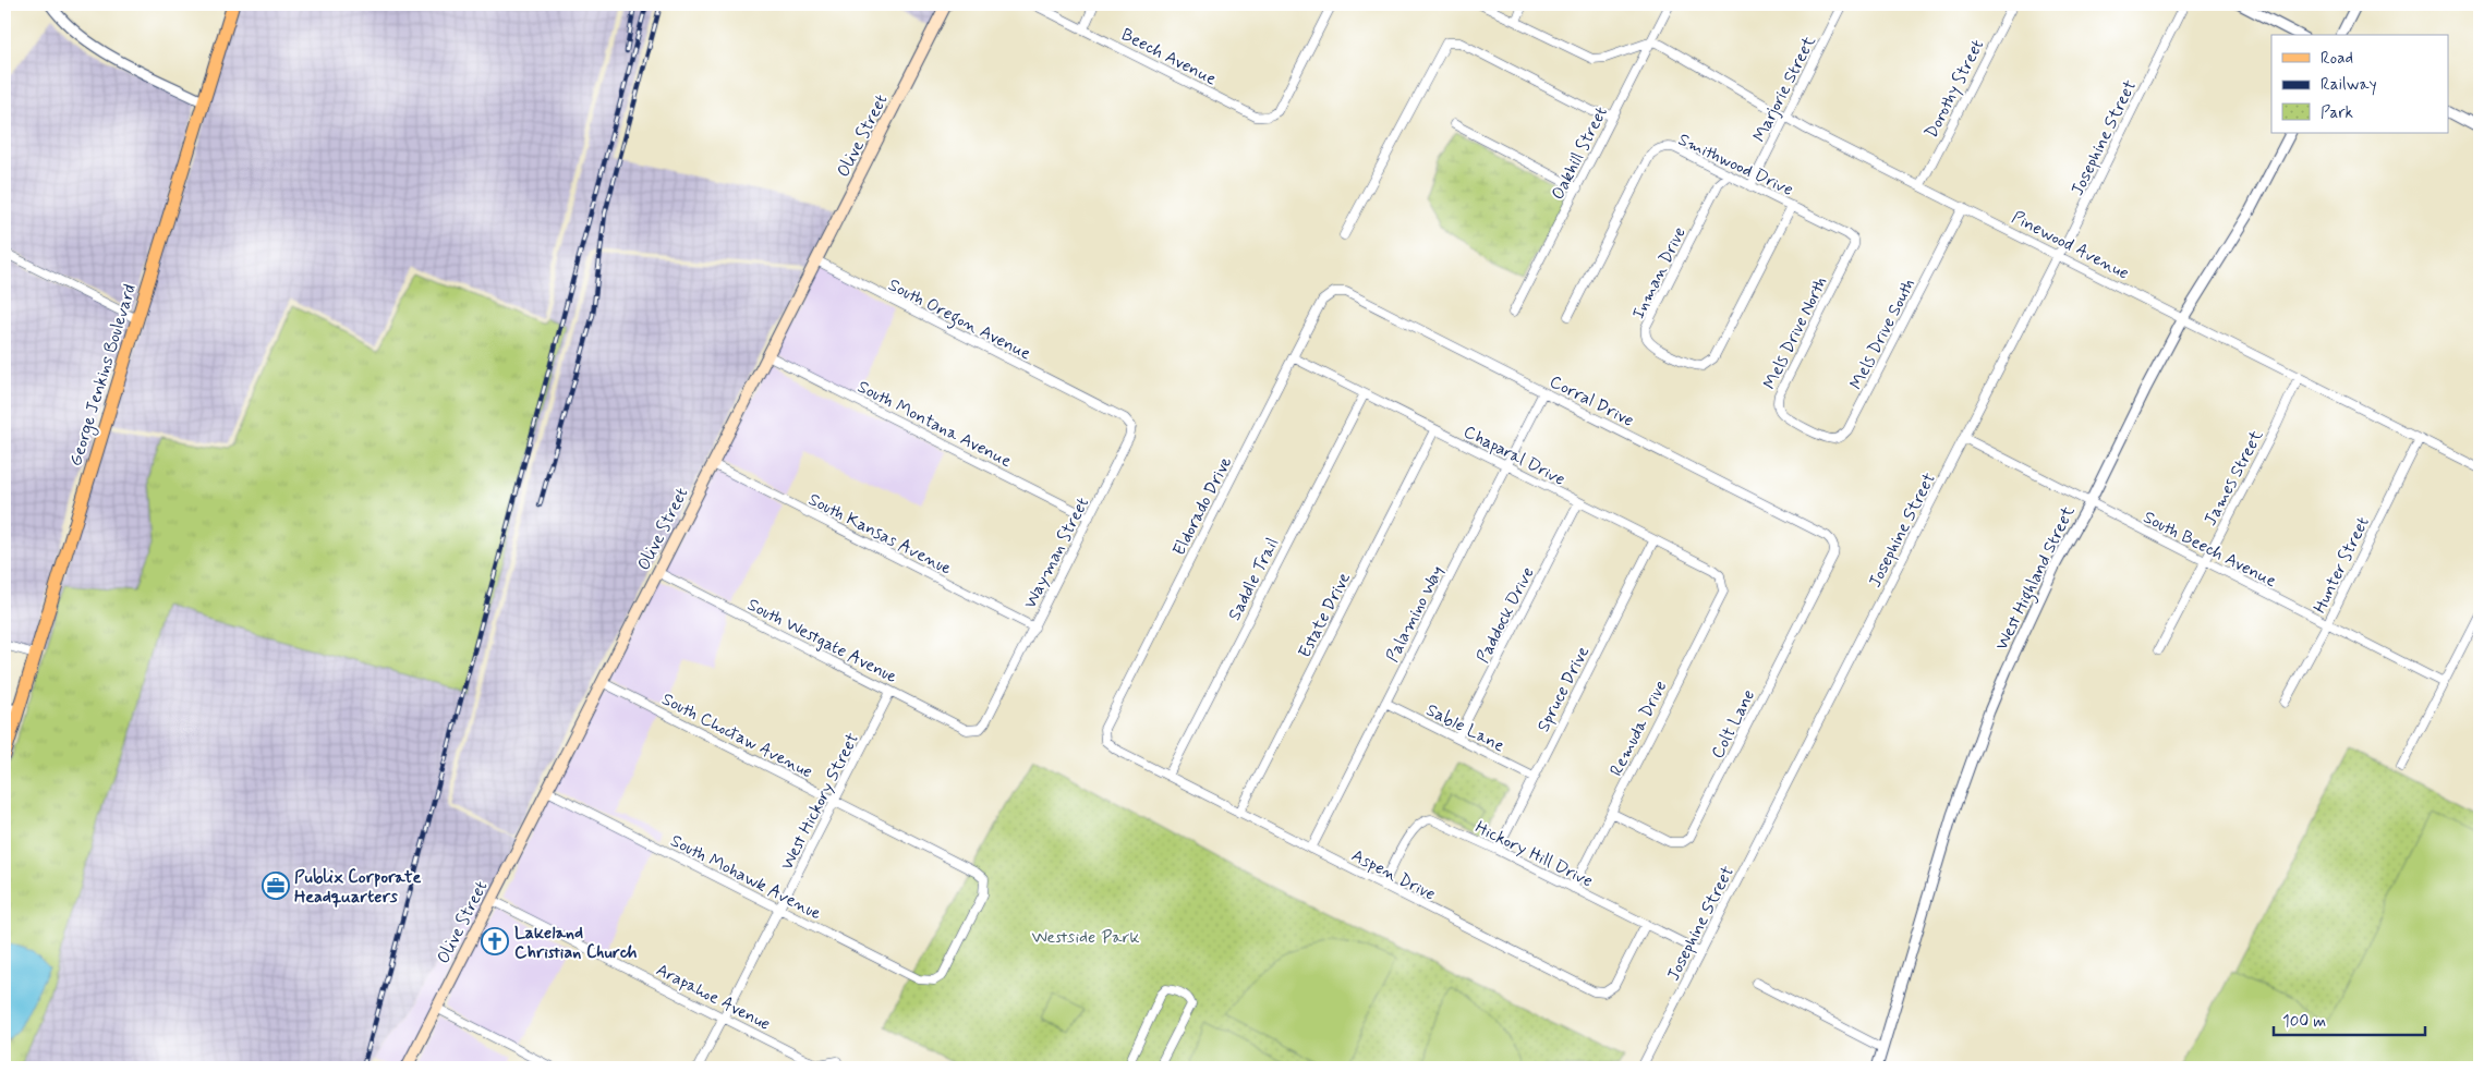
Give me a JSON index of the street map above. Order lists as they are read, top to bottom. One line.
{"streets":{"main road":["Olive Street","George Jenkins Boulevard"],"street":["Beech Avenue","Marjorie Street","Dorothy Street","Josephine Street","Oakhill Street","Smithwood Drive","Pinewood Avenue","Inman Drive","South Oregon Avenue","Mels Drive North","Mels Drive South","Corral Drive","South Montana Avenue","Chaparal Drive","James Street","Eldorado Drive","South Kansas Avenue","South Beech Avenue","Wayman Street","Hunter Street","West Highland Street","Saddle Trail","Palamino Way","Estate Drive","Paddock Drive","South Westgate Avenue","Spruce Drive","Colt Lane","Sable Lane","Remuda Drive","South Choctaw Avenue","West Hickory Street","Hickory Hill Drive","Aspen Drive","South Mohawk Avenue","Arapahoe Avenue"]},"crossings":[["Marjorie Street","Smithwood Drive"],["Marjorie Street","Pinewood Avenue"],["Dorothy Street","Pinewood Avenue"],["Olive Street","South Oregon Avenue"],["Olive Street","South Montana Avenue"],["Olive Street","South Kansas Avenue"],["Olive Street","South Westgate Avenue"],["Olive Street","South Choctaw Avenue"],["Olive Street","South Mohawk Avenue"],["Olive Street","Arapahoe Avenue"],["Josephine Street","Pinewood Avenue"],["Josephine Street","South Beech Avenue"],["Josephine Street","Hickory Hill Drive"],["Oakhill Street","Pinewood Avenue"],["Smithwood Drive","Inman Drive"],["Smithwood Drive","Mels Drive North"],["Pinewood Avenue","Mels Drive South"],["Pinewood Avenue","James Street"],["Pinewood Avenue","Hunter Street"],["Pinewood Avenue","West Highland Street"],["South Oregon Avenue","Wayman Street"],["Mels Drive North","Mels Drive South"],["Corral Drive","Eldorado Drive"],["Corral Drive","Palamino Way"],["Corral Drive","Colt Lane"],["South Montana Avenue","Wayman Street"],["Chaparal Drive","Eldorado Drive"],["Chaparal Drive","Saddle Trail"],["Chaparal Drive","Palamino Way"],["Chaparal Drive","Estate Drive"],["Chaparal Drive","Paddock Drive"],["Chaparal Drive","Spruce Drive"],["Chaparal Drive","Remuda Drive"],["James Street","South Beech Avenue"],["Eldorado Drive","Aspen Drive"],["South Kansas Avenue","Wayman Street"],["South Beech Avenue","Hunter Street"],["South Beech Avenue","West Highland Street"],["Wayman Street","South Westgate Avenue"],["Saddle Trail","Aspen Drive"],["Palamino Way","Sable Lane"],["Palamino Way","Aspen Drive"],["Estate Drive","Aspen Drive"],["Paddock Drive","Sable Lane"],["South Westgate Avenue","West Hickory Street"],["Spruce Drive","Sable Lane"],["Spruce Drive","Hickory Hill Drive"],["Colt Lane","Remuda Drive"],["Remuda Drive","Hickory Hill Drive"],["South Choctaw Avenue","West Hickory Street"],["South Choctaw Avenue","South Mohawk Avenue"],["West Hickory Street","South Mohawk Avenue"],["West Hickory Street","Arapahoe Avenue"],["Hickory Hill Drive","Aspen Drive"]],"parks":["Westside Park"],"places":{"office":["Publix Corporate Headquarters"],"church":["Lakeland Christian Church"]},"legend":["Road","Railway","Park"],"scale_bar":"100 m"}
